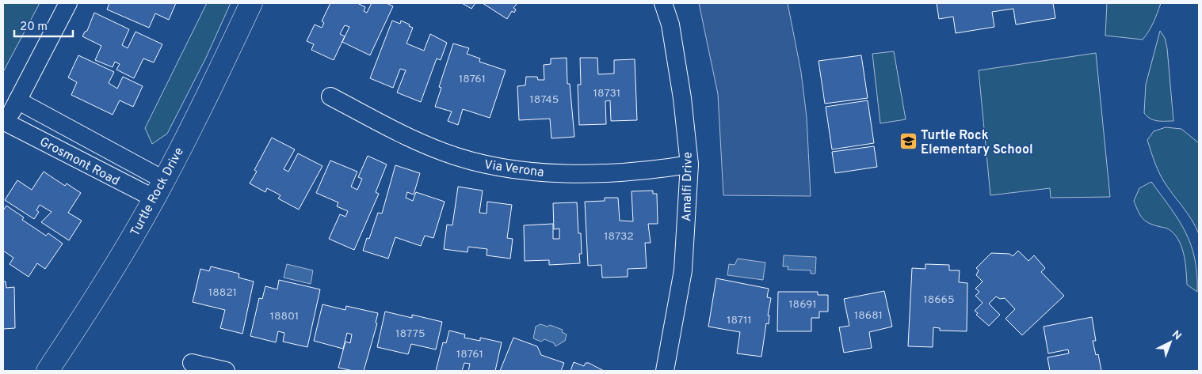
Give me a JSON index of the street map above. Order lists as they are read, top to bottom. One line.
{"streets":{"street":["Grosmont Road","Via Verona","Amalfi Drive","Turtle Rock Drive"]},"crossings":[["Grosmont Road","Turtle Rock Drive"],["Via Verona","Amalfi Drive"]],"places":{"school or university":["Turtle Rock Elementary School"]},"house_numbers":["18761","18731","18745","18732","18821","18665","18691","18681","18801","18711","18775","18761"],"scale_bar":"20 m","north":"top right"}
